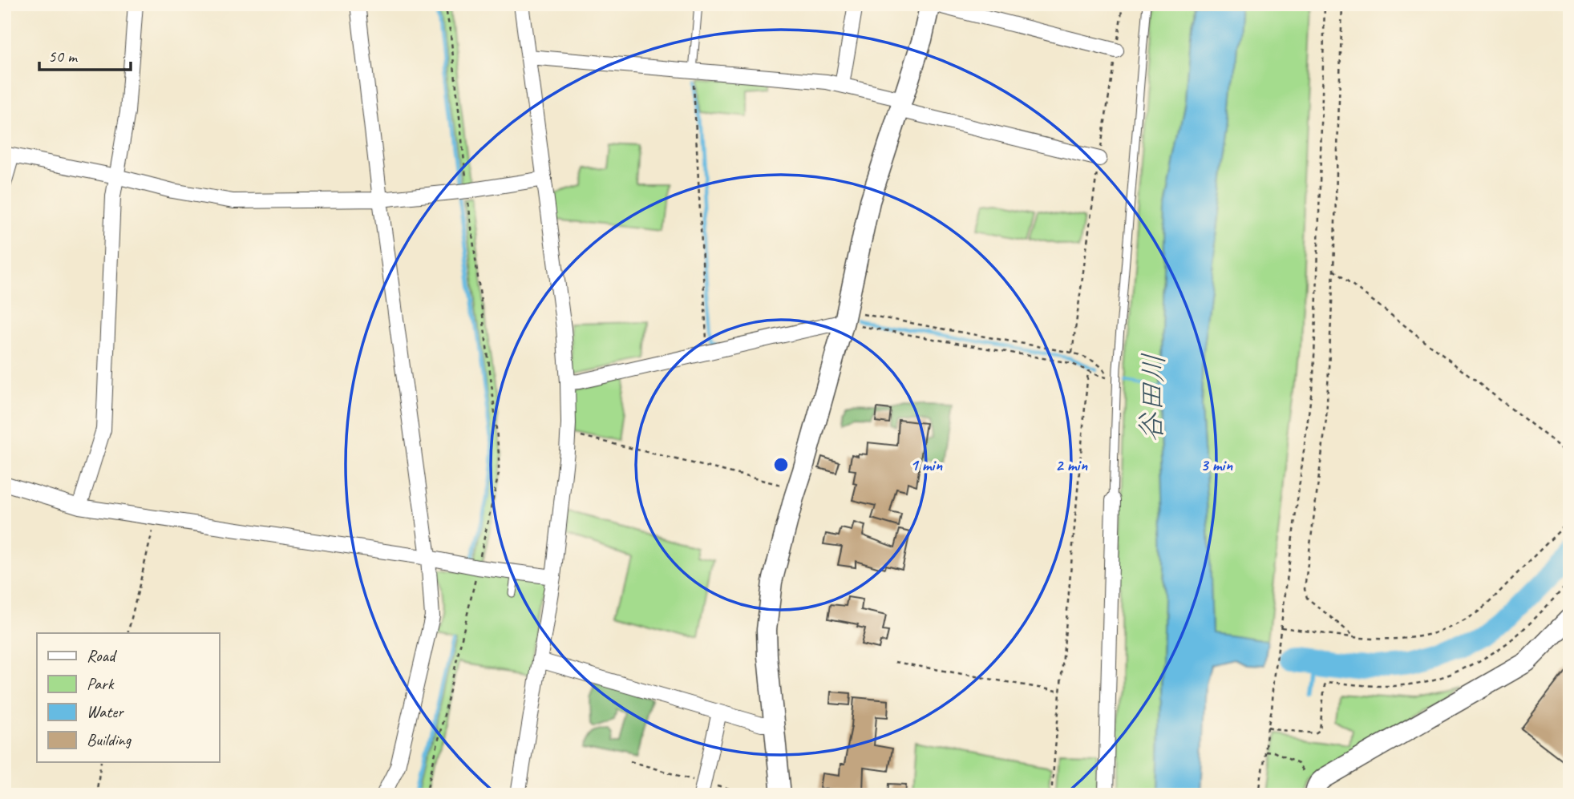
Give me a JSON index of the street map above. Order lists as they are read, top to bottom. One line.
{"water":["谷田川"],"legend":["Road","Park","Water","Building"],"scale_bar":"50 m","rings":["1 min","2 min","3 min"]}
